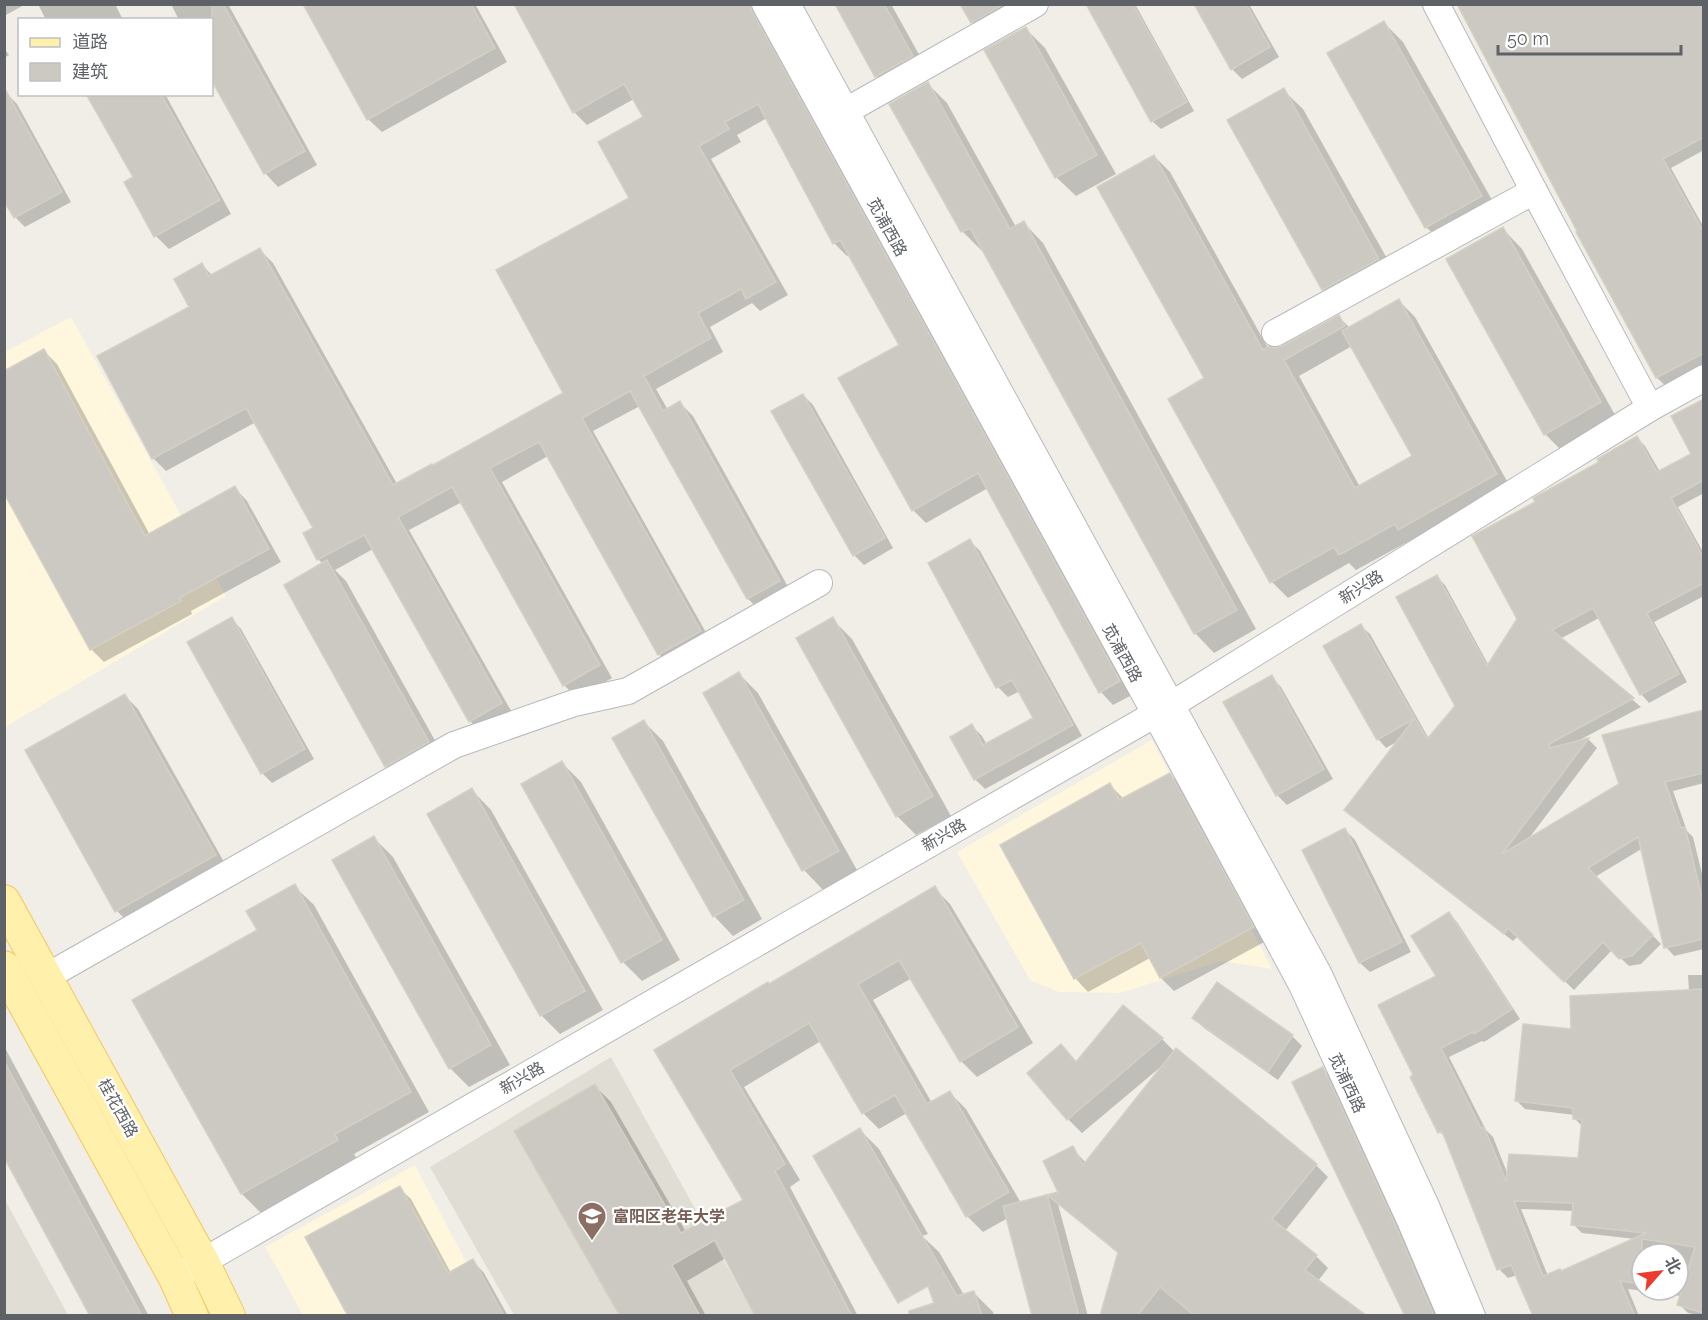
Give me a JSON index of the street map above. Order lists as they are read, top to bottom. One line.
{"streets":{"main road":["桂花西路"],"street":["苋浦西路","新兴路"]},"crossings":[["苋浦西路","新兴路"],["新兴路","桂花西路"]],"places":{"school or university":["富阳区老年大学"]},"legend":["道路","建筑"],"scale_bar":"50 m","north":"top right"}
